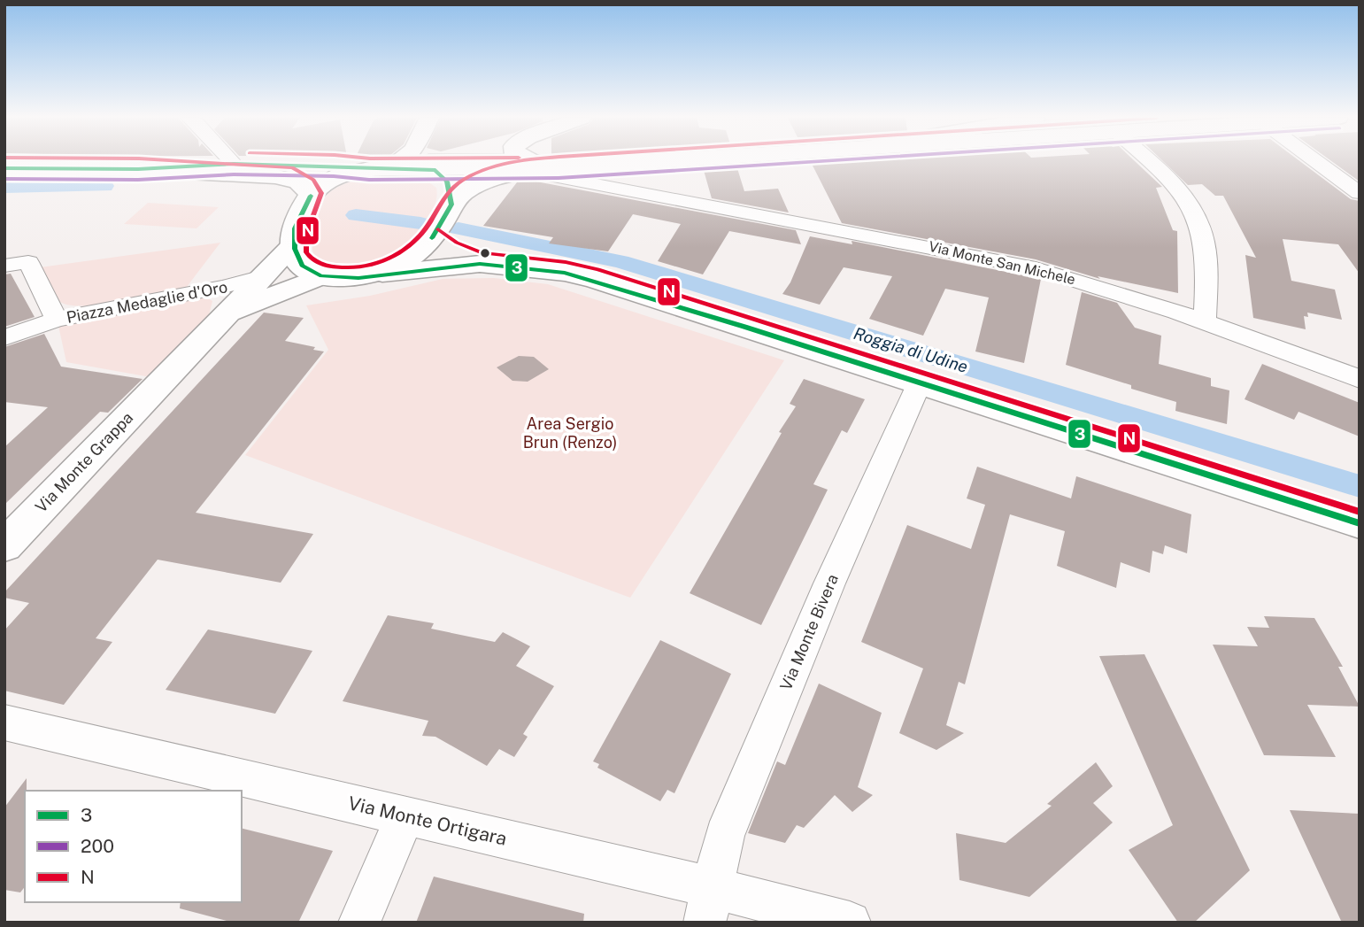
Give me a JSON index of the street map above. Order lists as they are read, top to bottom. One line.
{"streets":{"main road":["Piazza Medaglie d'Oro","Via Monte Grappa"],"street":["Via Monte San Michele","Via Monte Bivera","Via Monte Ortigara"]},"crossings":[["Piazza Medaglie d'Oro","Via Monte Grappa"],["Via Monte Bivera","Via Monte Ortigara"]],"water":["Roggia di Udine"],"parks":["Area Sergio Brun (Renzo)"],"lines":["transit line 200","transit line N","transit line 3"],"legend":["3","200","N"]}
